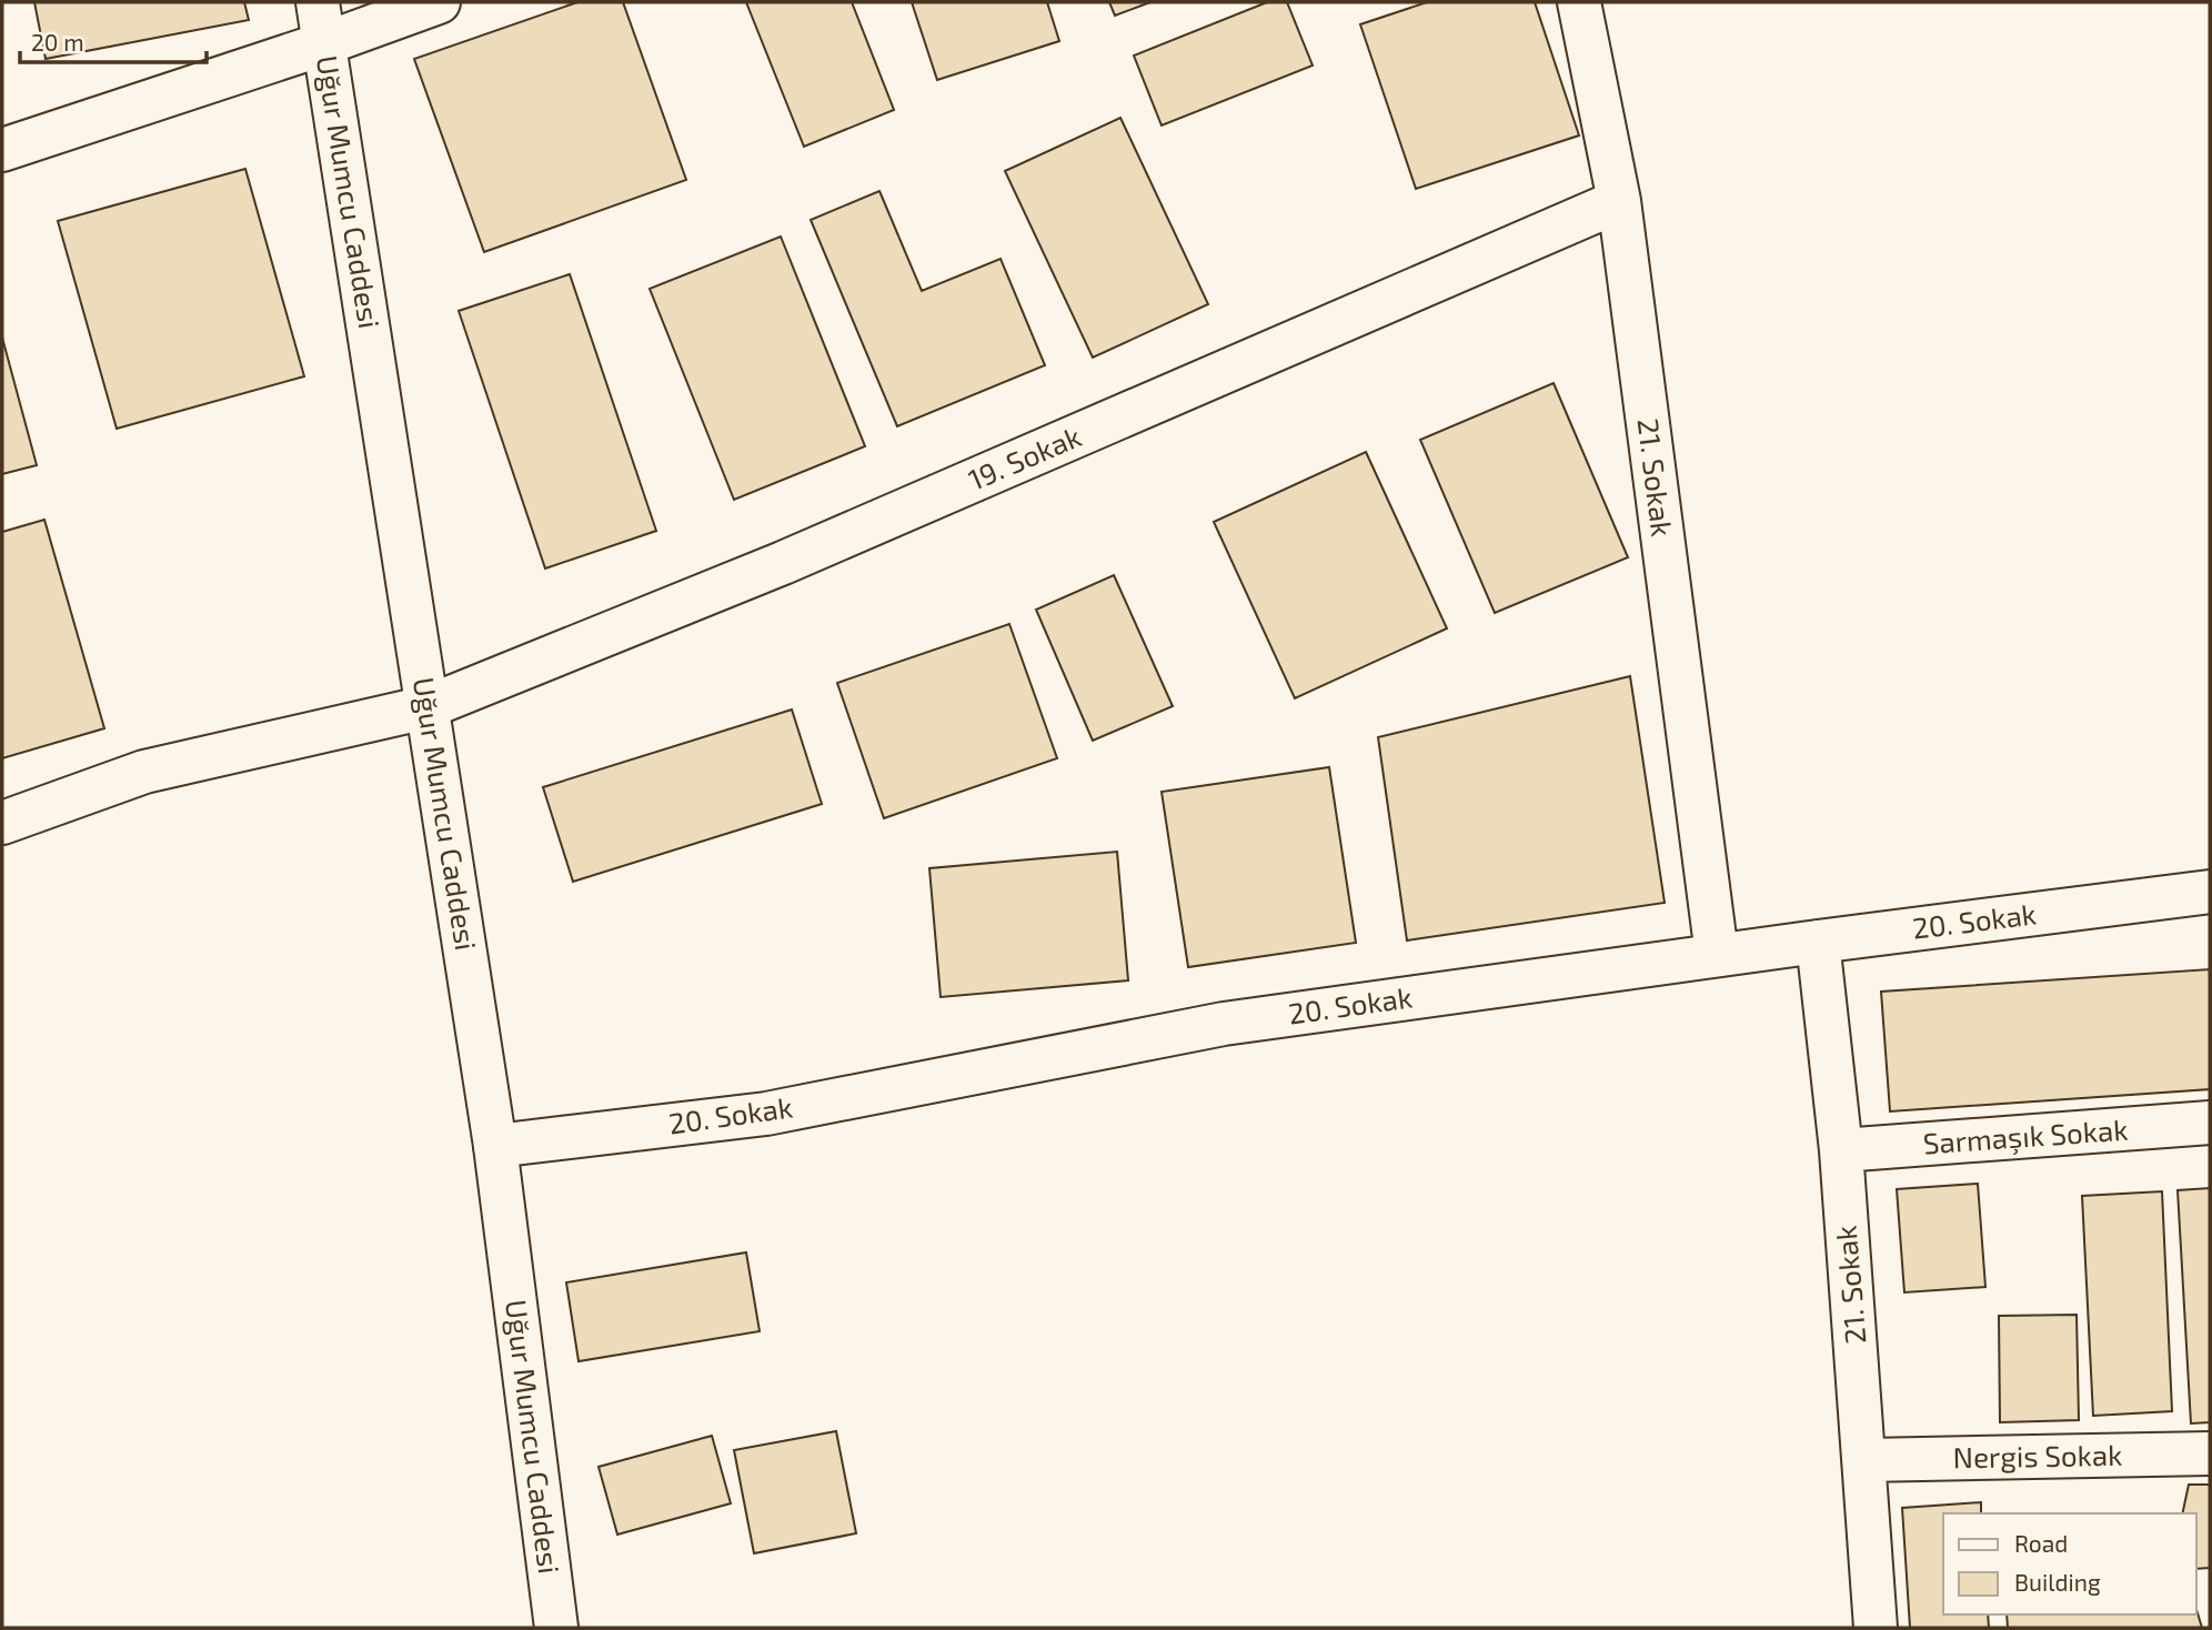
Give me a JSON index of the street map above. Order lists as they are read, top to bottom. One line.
{"streets":{"street":["Uğur Mumcu Caddesi","19. Sokak","21. Sokak","20. Sokak","Sarmaşık Sokak","Nergis Sokak"]},"crossings":[["Uğur Mumcu Caddesi","19. Sokak"],["Uğur Mumcu Caddesi","20. Sokak"],["19. Sokak","21. Sokak"],["21. Sokak","20. Sokak"],["21. Sokak","Sarmaşık Sokak"],["21. Sokak","Nergis Sokak"]],"legend":["Road","Building"],"scale_bar":"20 m"}
